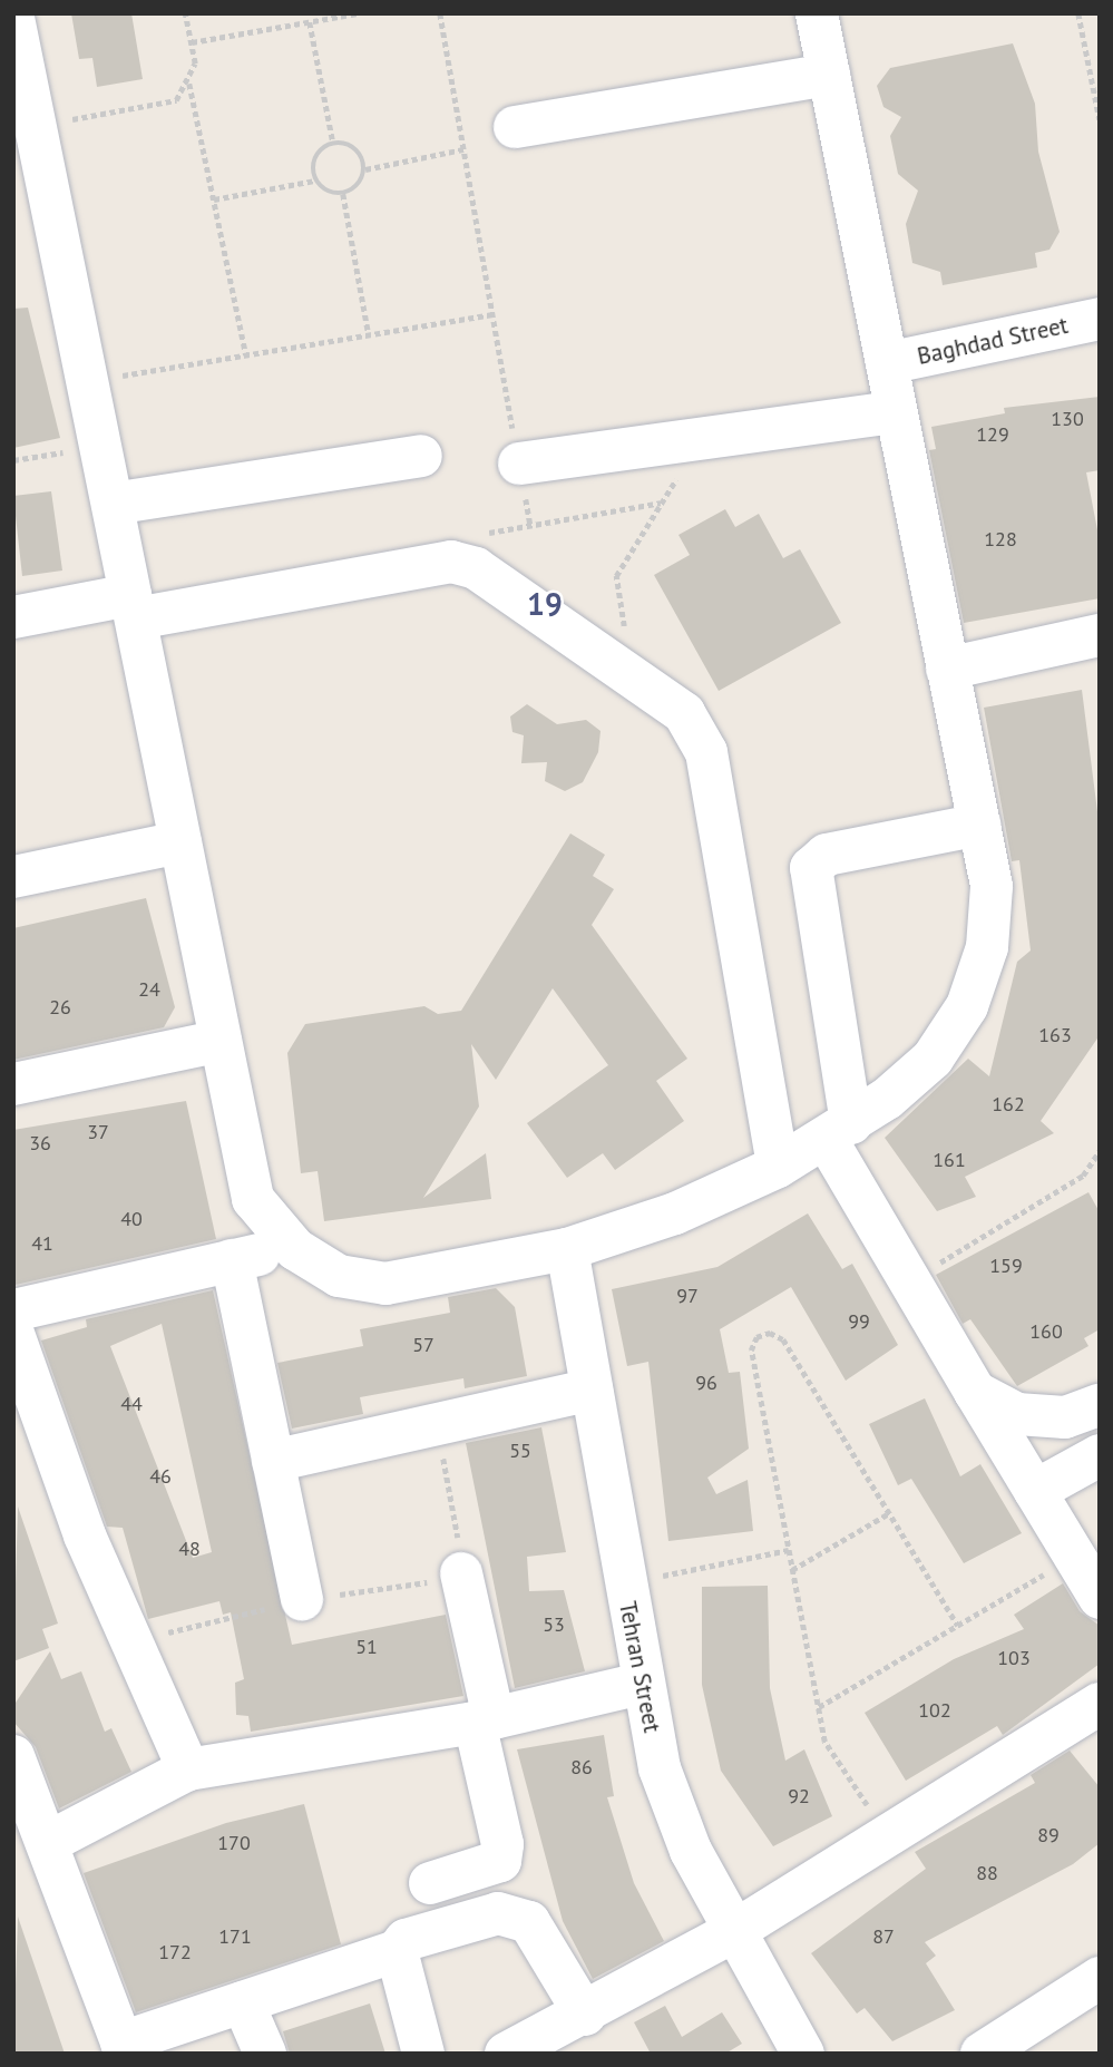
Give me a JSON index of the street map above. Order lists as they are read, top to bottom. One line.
{"streets":{"street":["Baghdad Street","Tehran Street"]},"districts":["19"],"house_numbers":["130","129","128","24","26","163","162","37","36","161","40","41","159","97","99","160","57","96","44","55","46","48","53","51","103","102","86","92","89","170","88","171","87","172"]}
